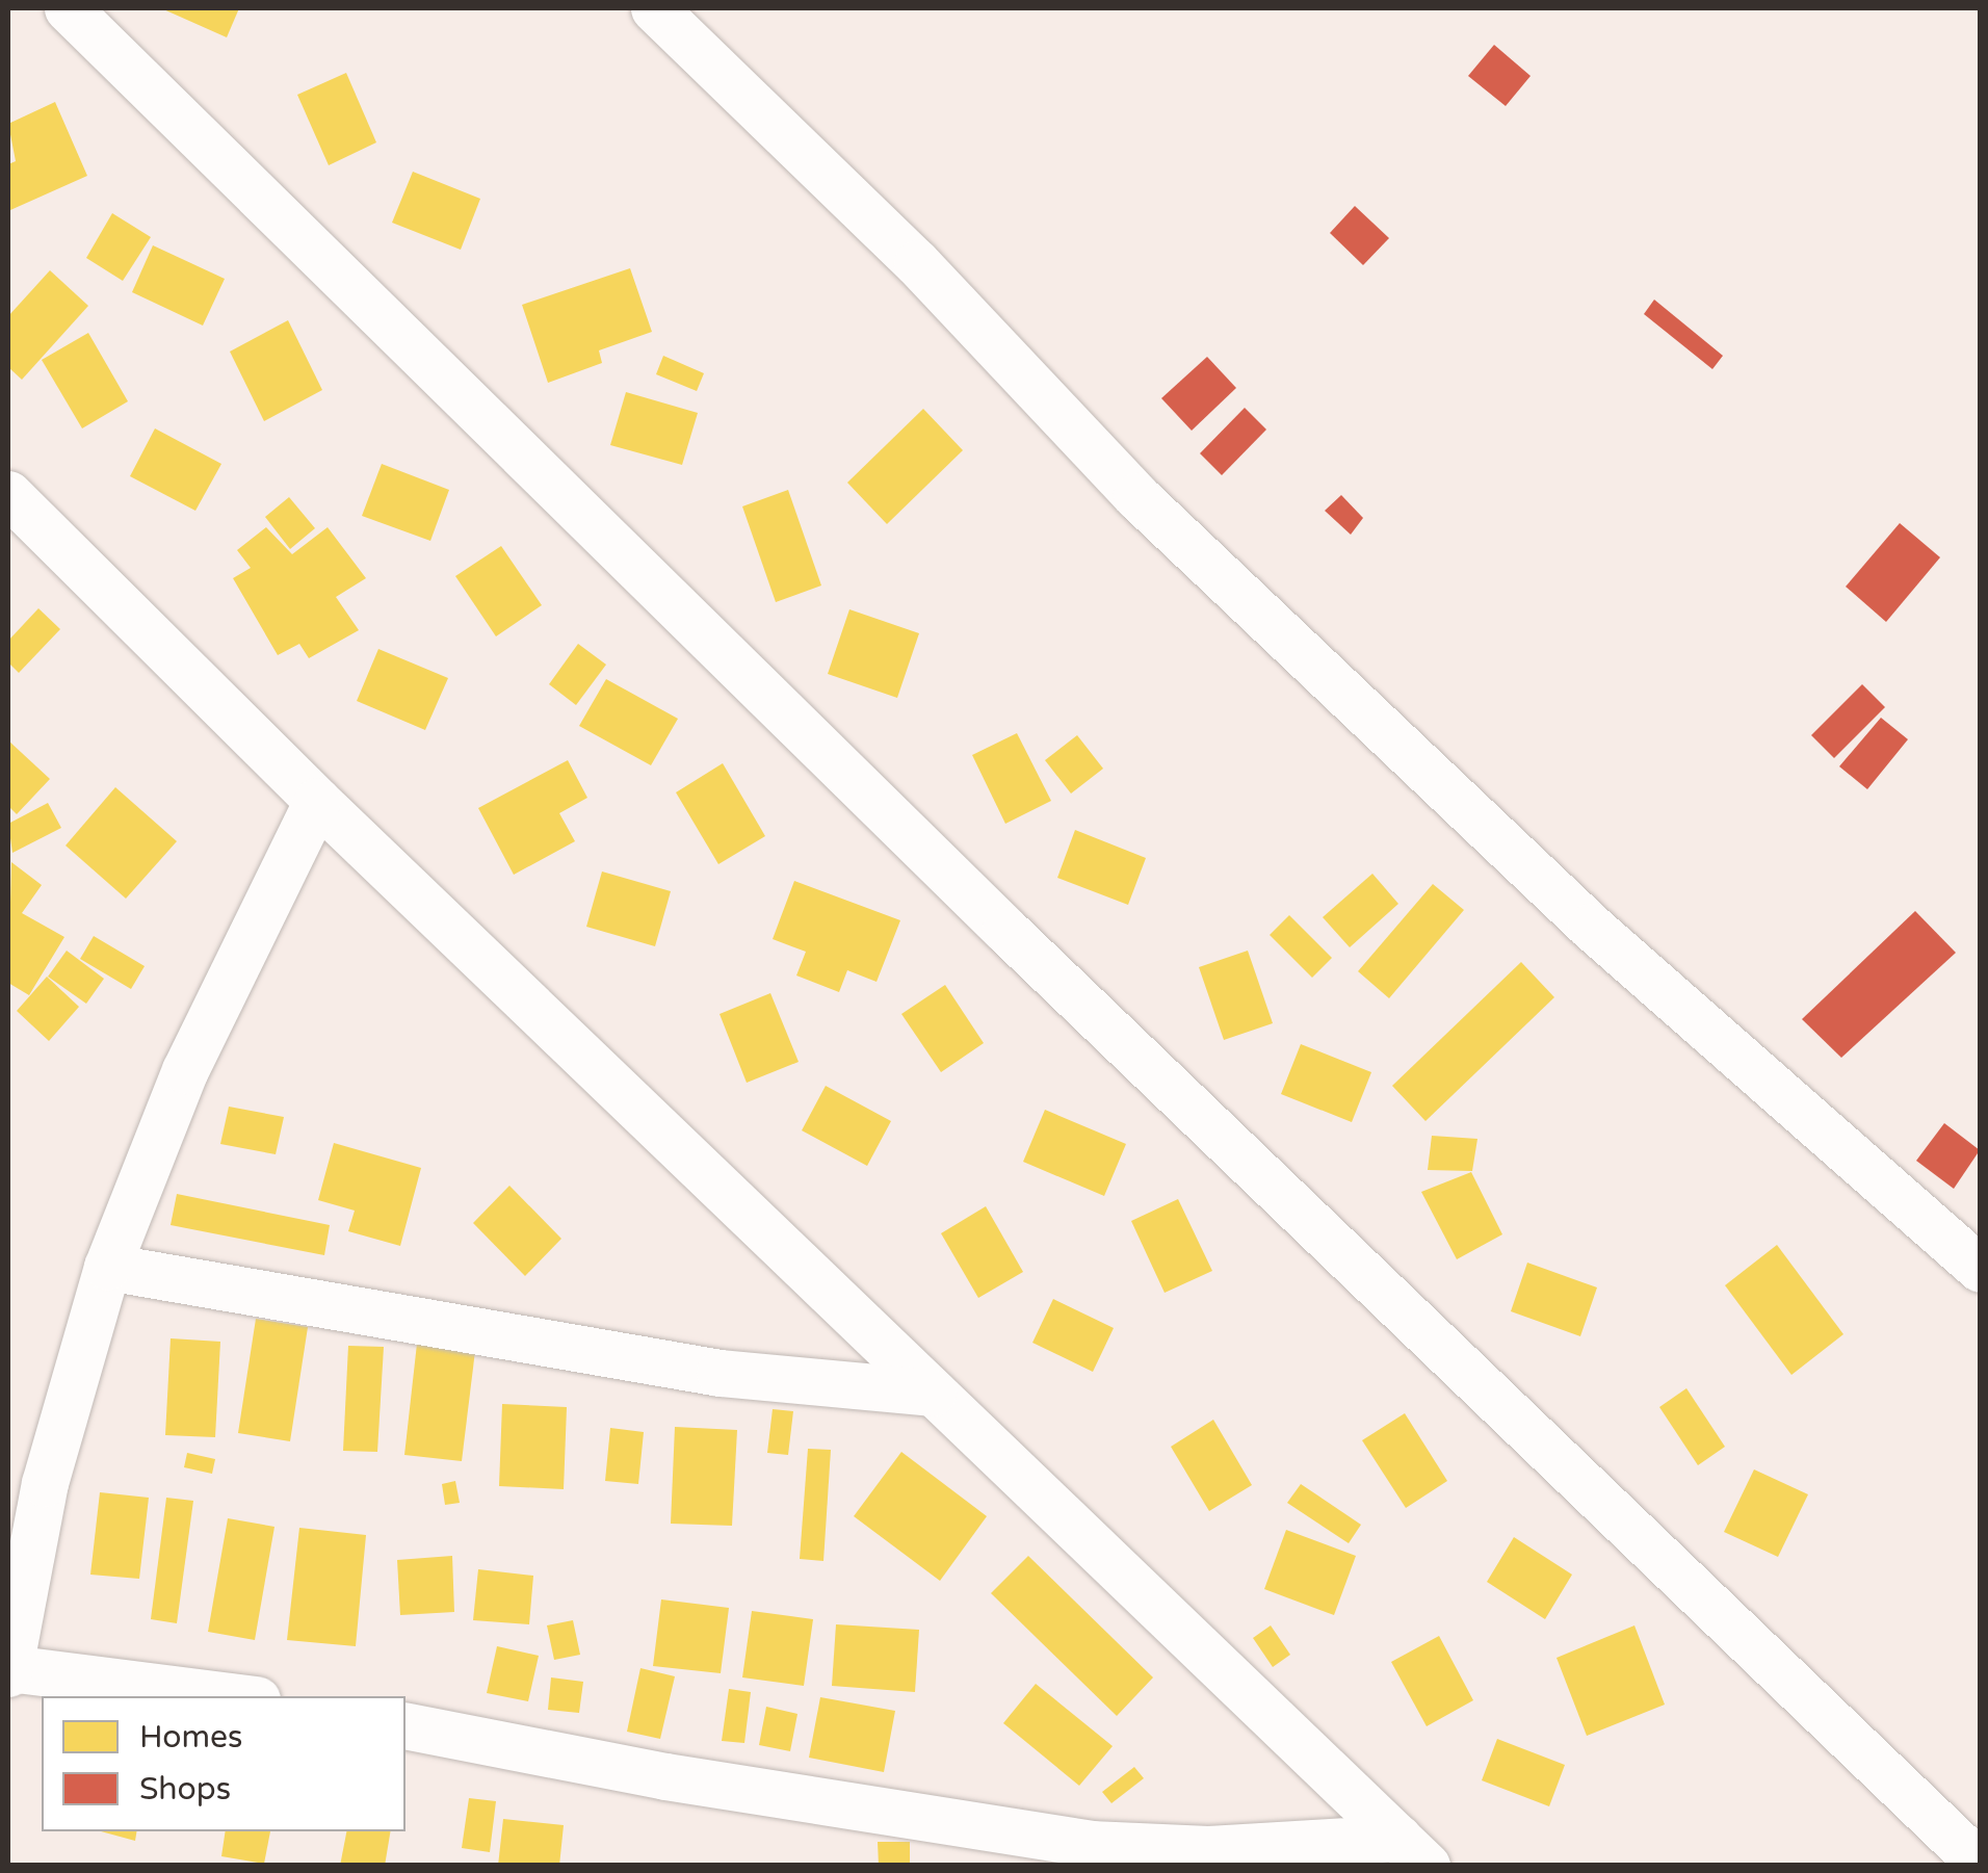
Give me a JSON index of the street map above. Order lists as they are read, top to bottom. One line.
{"legend":["Homes","Shops"]}
